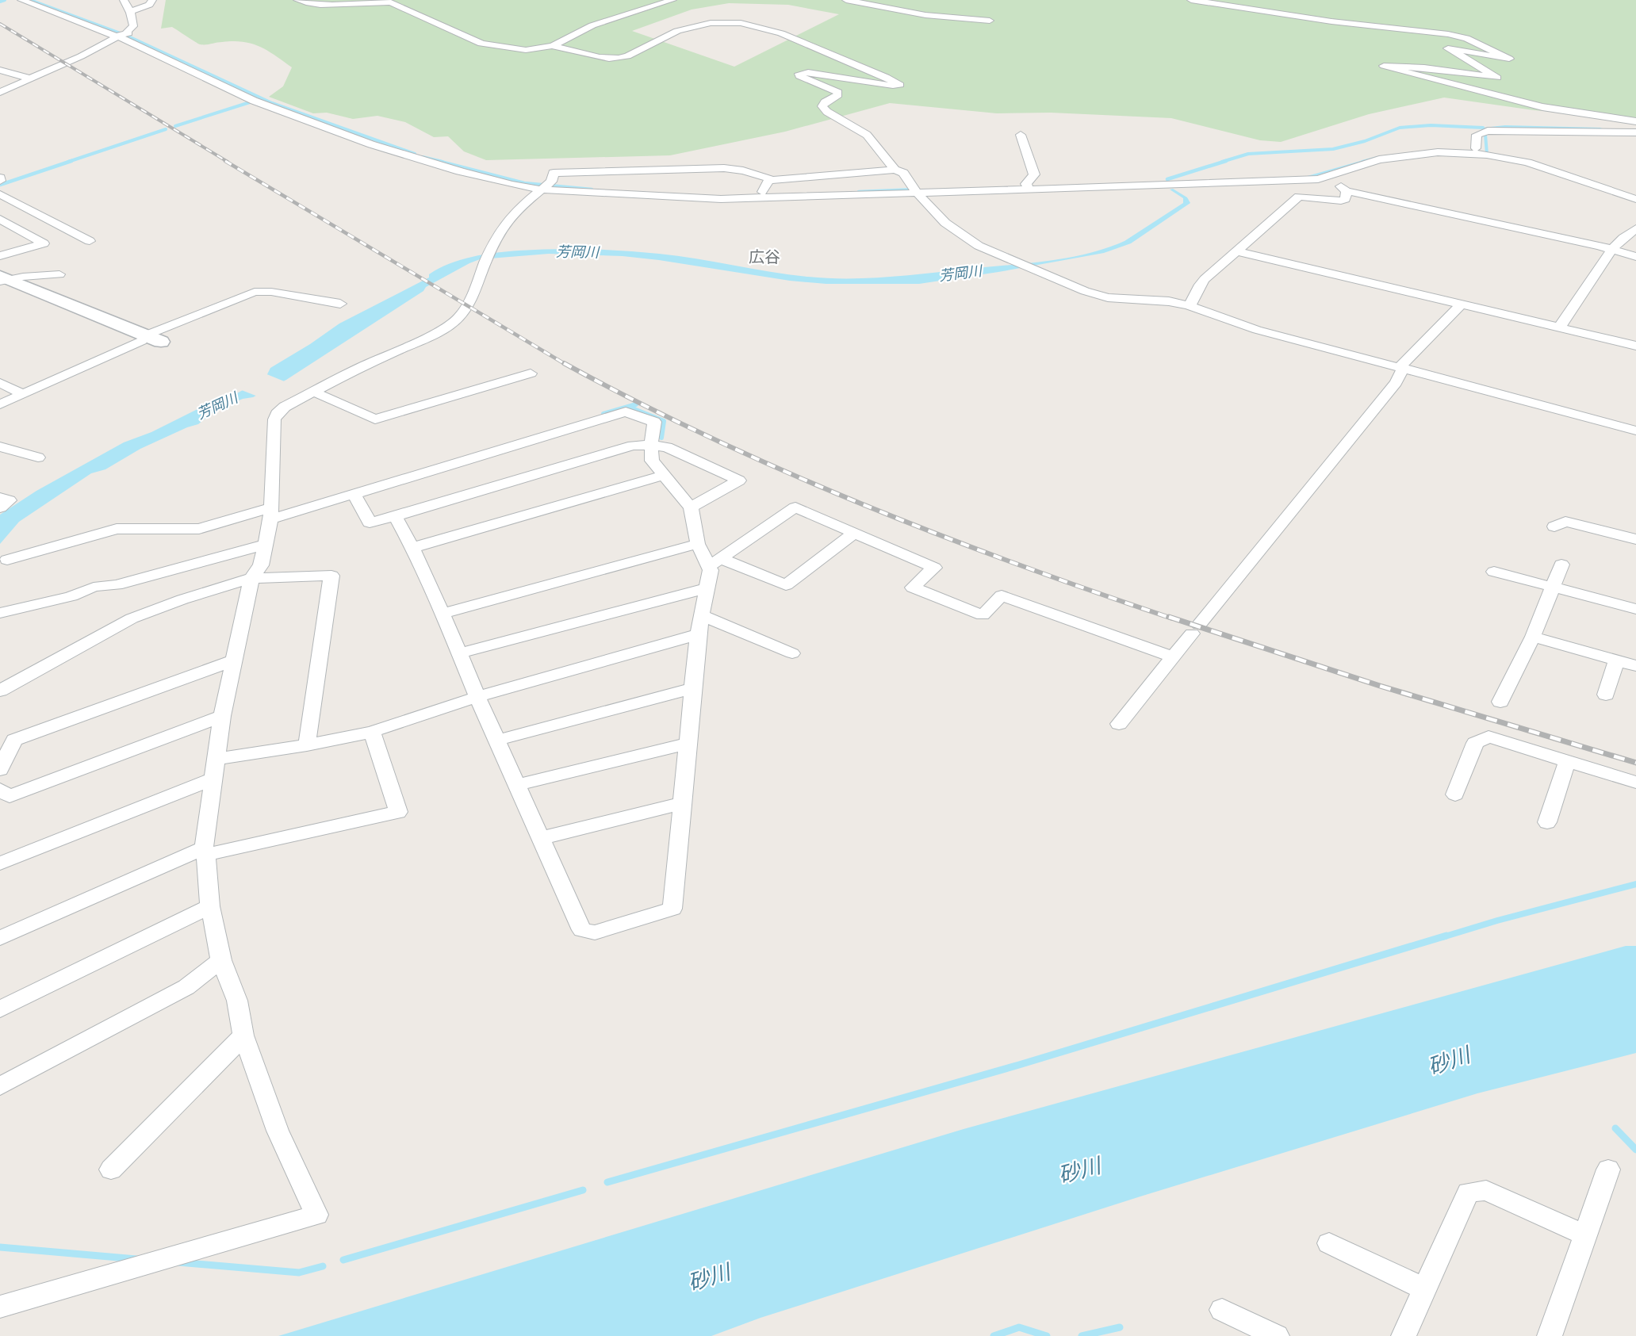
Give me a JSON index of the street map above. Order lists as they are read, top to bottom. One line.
{"districts":["広谷"],"water":["芳岡川","砂川"]}
